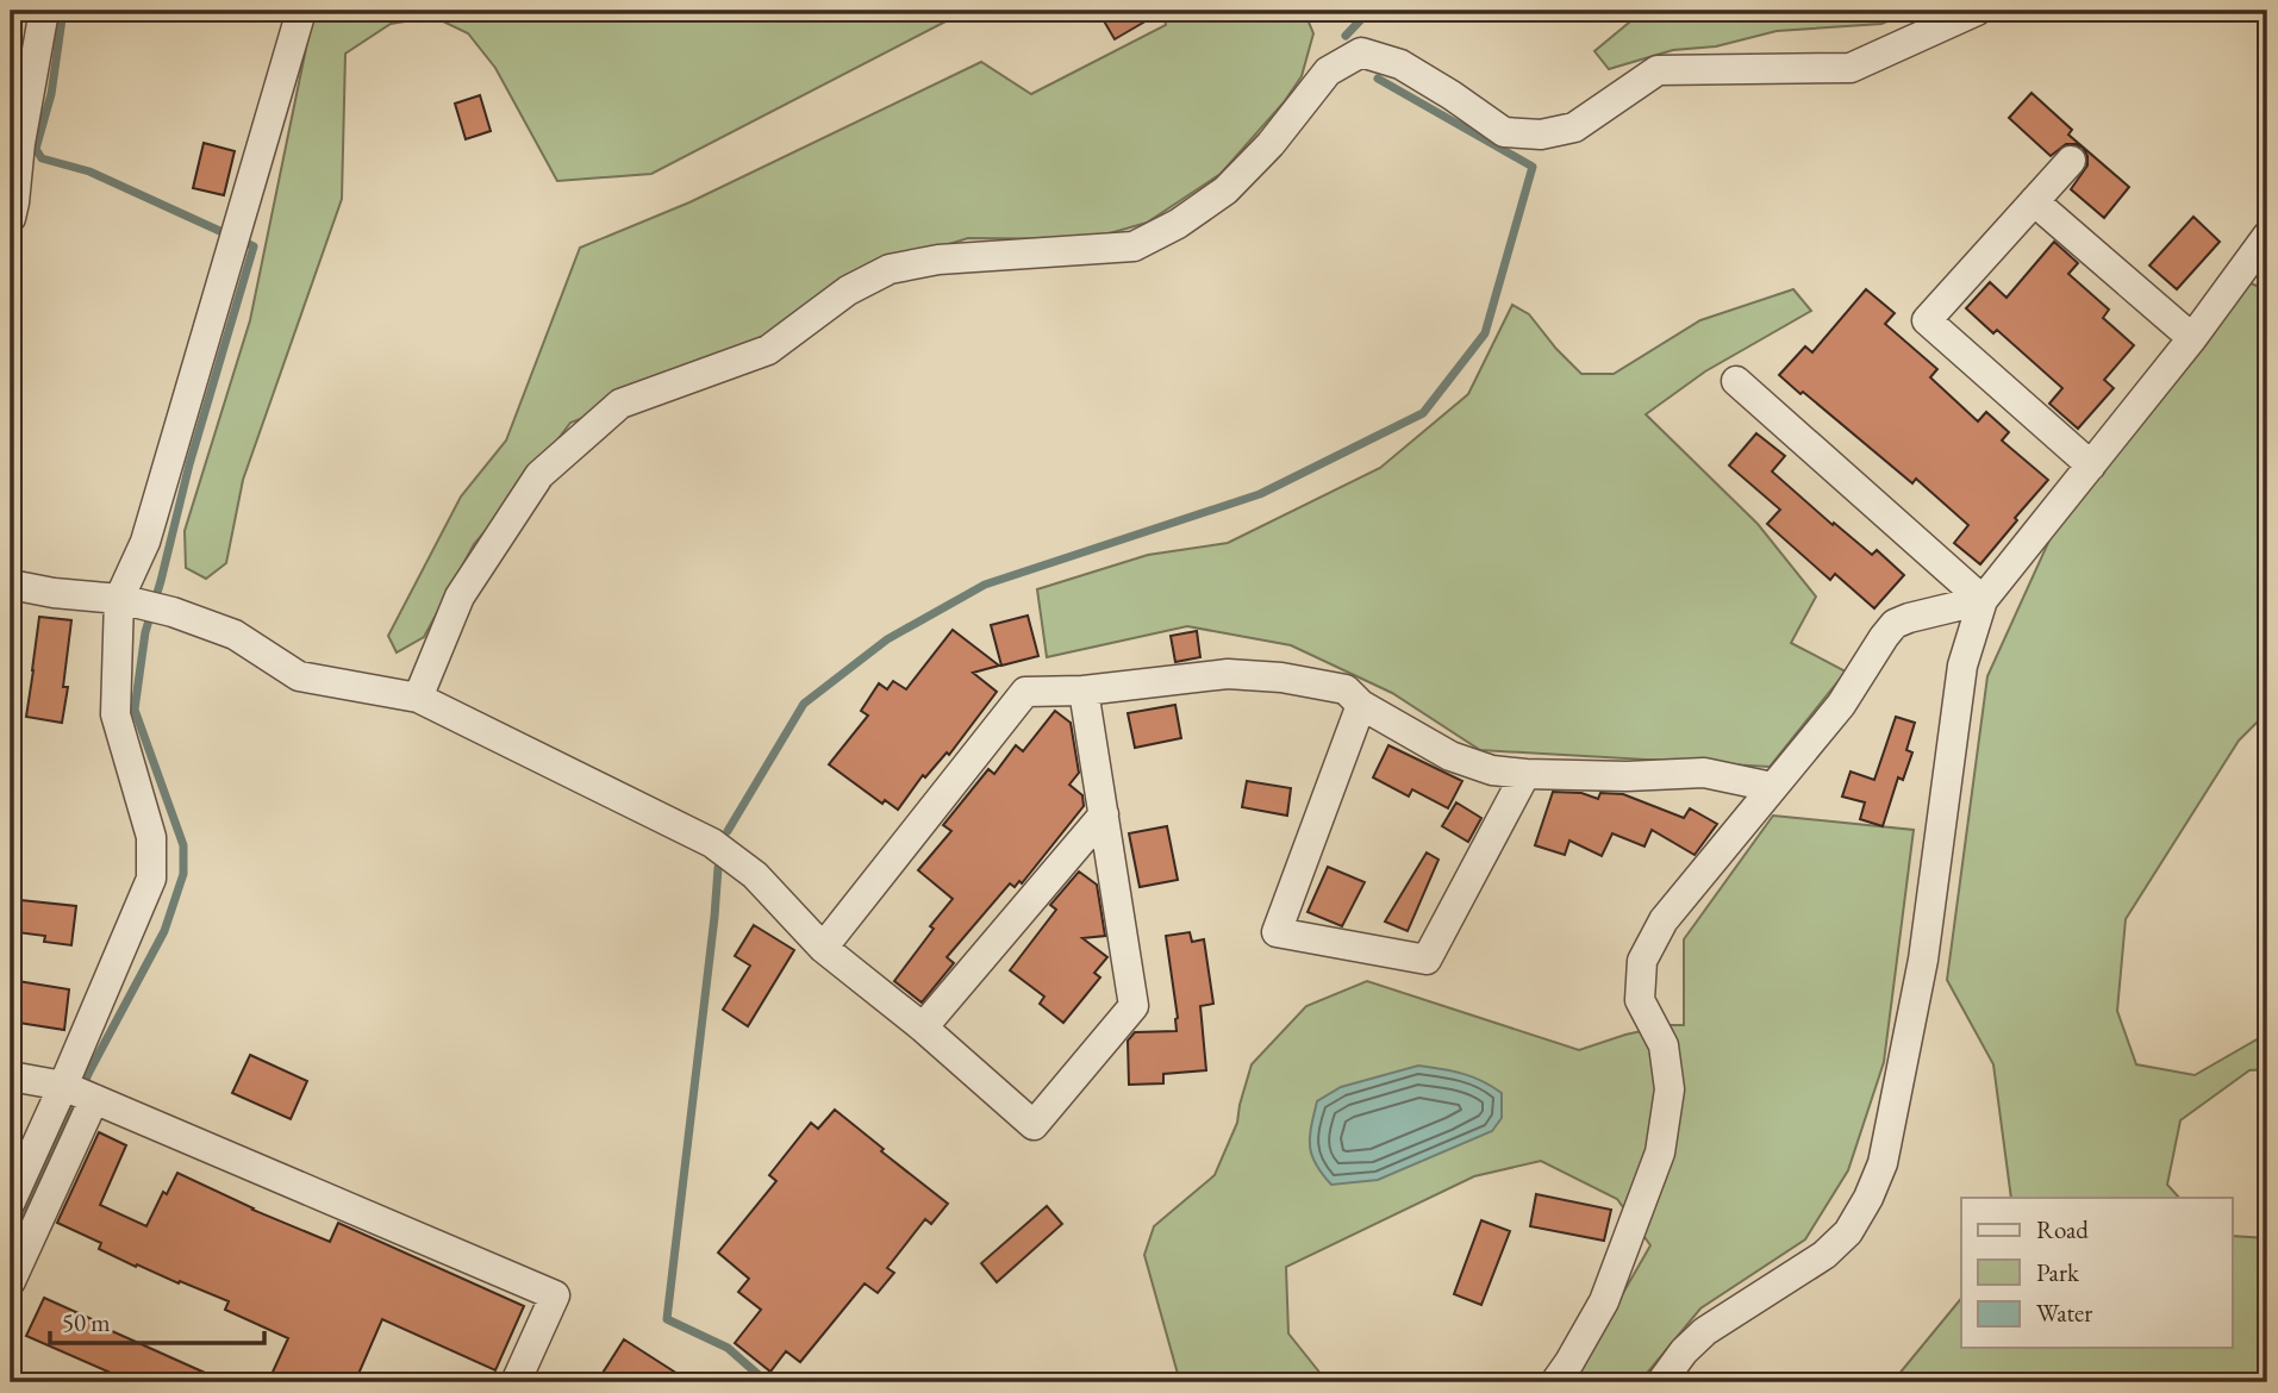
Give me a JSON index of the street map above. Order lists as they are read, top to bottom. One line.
{"legend":["Road","Park","Water"],"scale_bar":"50 m"}
